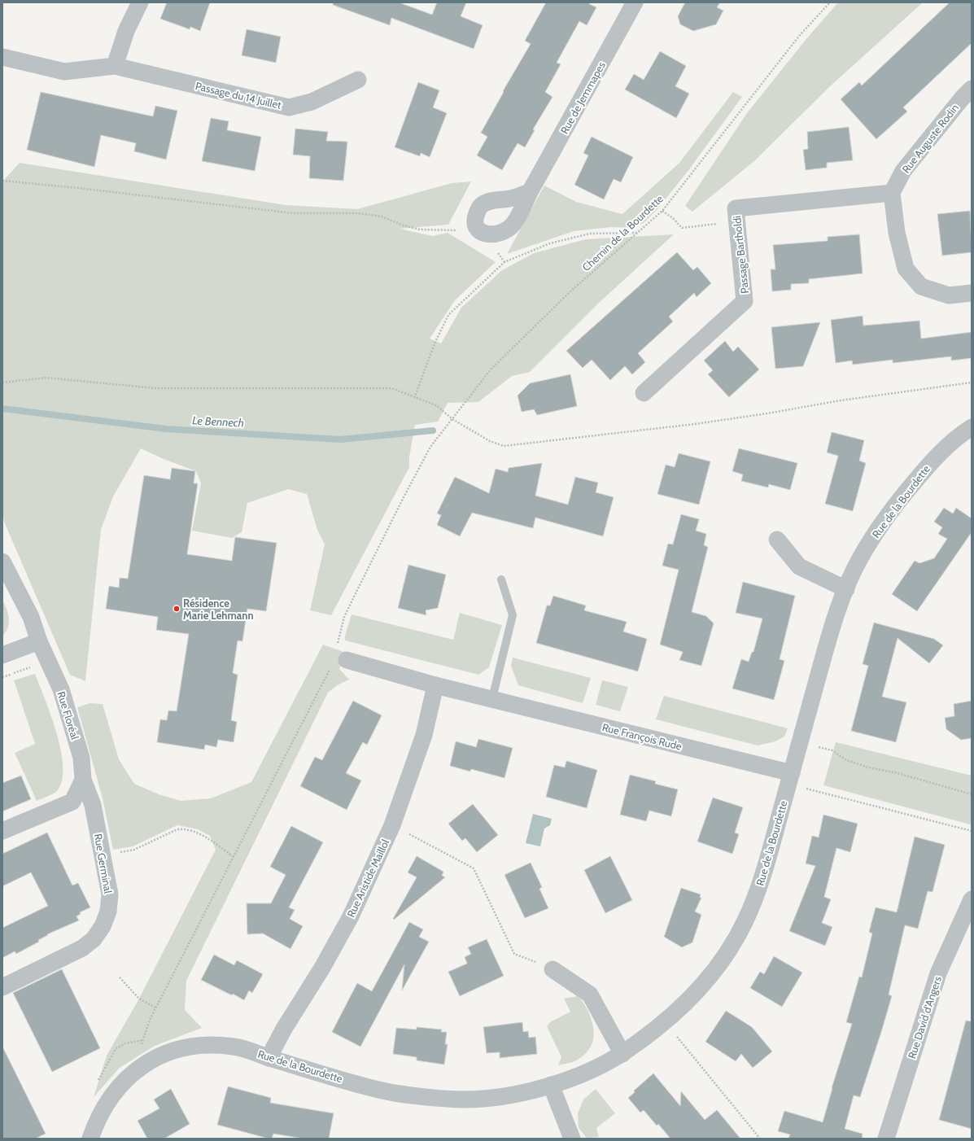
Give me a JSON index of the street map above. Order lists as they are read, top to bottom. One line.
{"streets":{"street":["Passage du 14 Juillet","Rue de Jemmapes","Rue Auguste Rodin","Passage Bartholdi","Rue de la Bourdette","Rue Floréal","Rue François Rude","Rue Germinal","Rue Aristide Maillol","Rue David d'Angers"],"path":["Chemin de la Bourdette"]},"crossings":[["Rue Auguste Rodin","Passage Bartholdi"],["Rue de la Bourdette","Rue François Rude"],["Rue de la Bourdette","Rue Aristide Maillol"],["Rue Floréal","Rue Germinal"],["Rue François Rude","Rue Aristide Maillol"]],"water":["Le Bennech"],"places":["Résidence Marie Lehmann"]}
